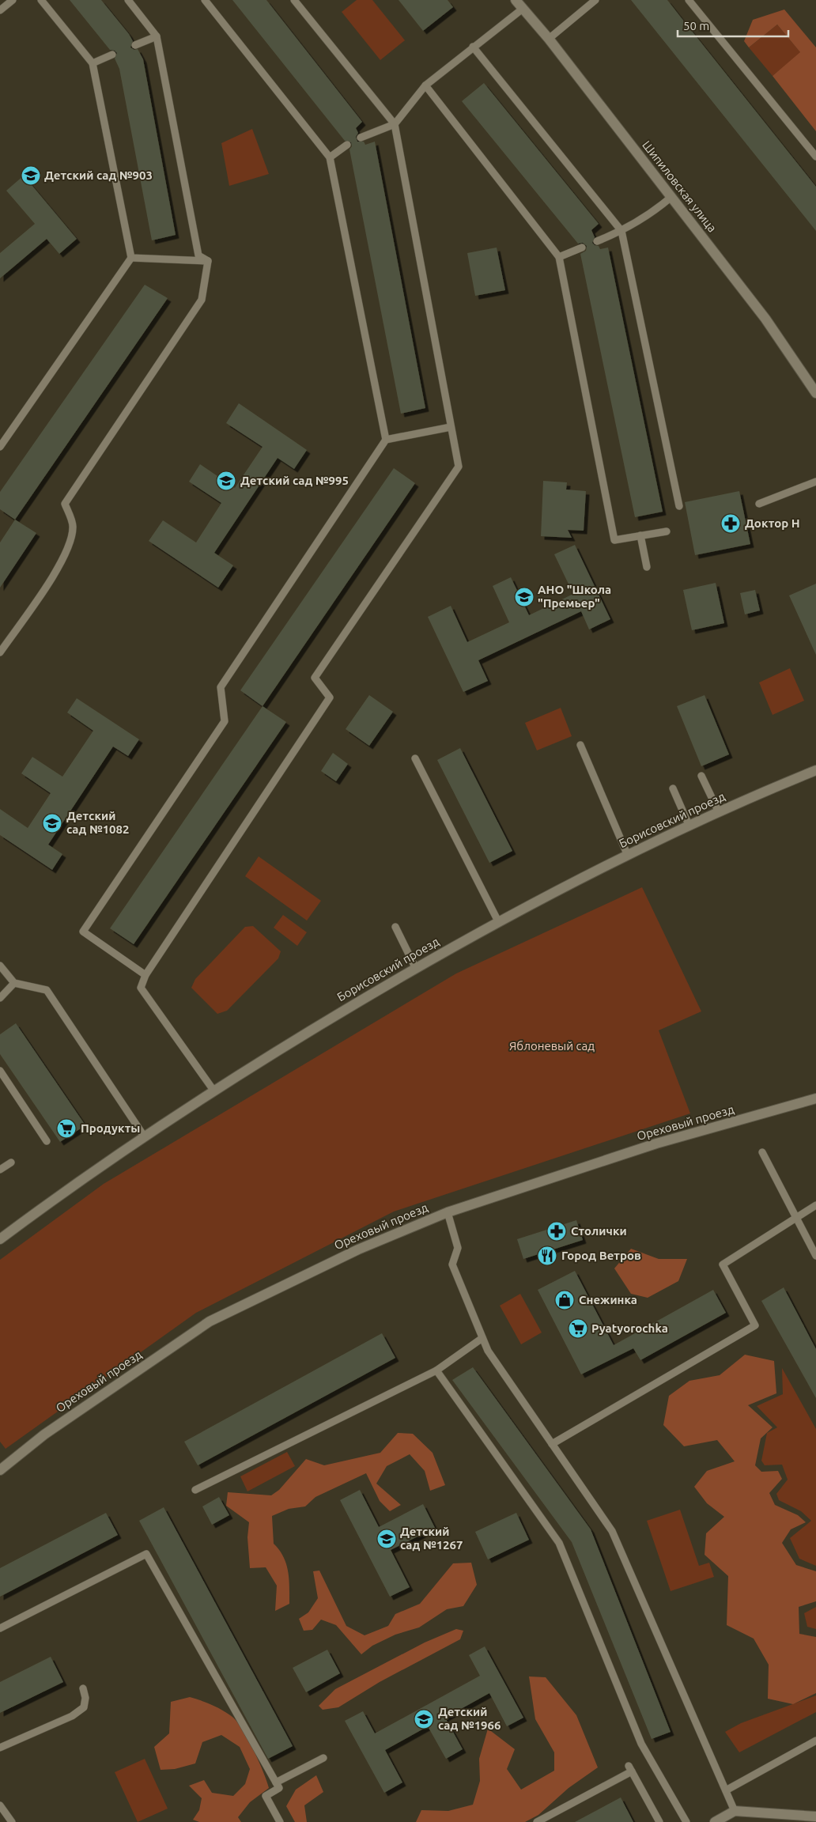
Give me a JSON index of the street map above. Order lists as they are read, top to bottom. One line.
{"streets":{"street":["Шипиловская улица","Борисовский проезд","Ореховый проезд"]},"parks":["Яблоневый сад"],"places":{"school or university":["Детский сад №903","Детский сад №995","АНО \"Школа \"Премьер\"","Детский сад №1082","Детский сад №1267","Детский сад №1966"],"pharmacy":["Доктор Н","Столички"],"supermarket":["Продукты","Pyatyorochka"],"restaurant":["Город Ветров"],"shop":["Снежинка"]},"scale_bar":"50 m"}
